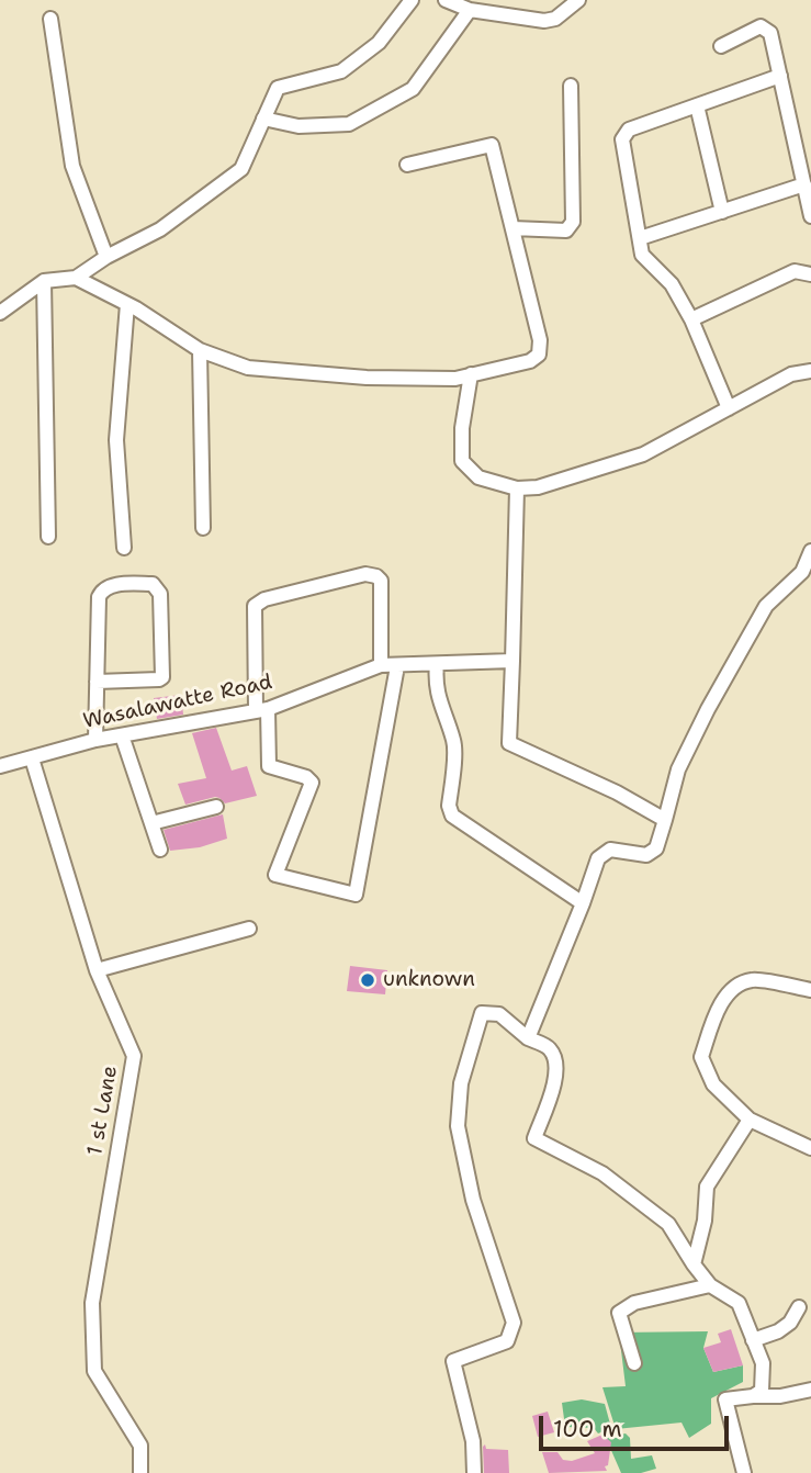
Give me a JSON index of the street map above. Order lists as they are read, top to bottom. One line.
{"streets":{"street":["Wasalawatte Road","1 st Lane"]},"crossings":[["Wasalawatte Road","1 st Lane"]],"places":["unknown"],"scale_bar":"100 m"}
